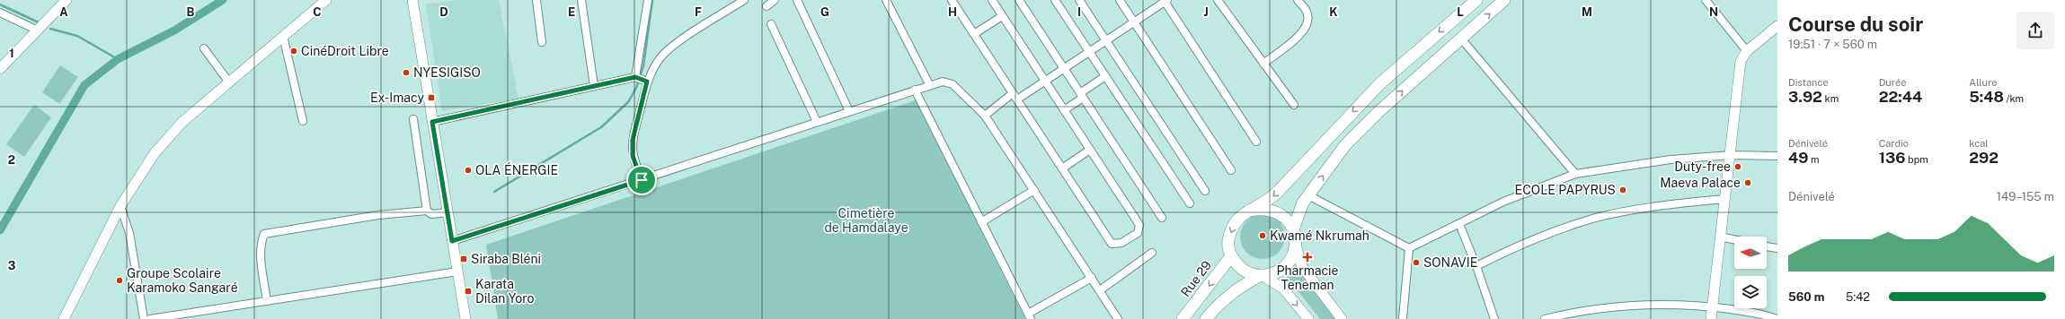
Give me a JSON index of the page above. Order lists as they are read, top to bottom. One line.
{"streets":{"main road":["Rue 29"]},"parks":["Cimetière de Hamdalaye"],"places":{"other":["CinéDroit Libre","NYESIGISO","Duty-free","OLA ÉNERGIE","Maeva Palace","ECOLE PAPYRUS","Kwamé Nkrumah","SONAVIE","Groupe Scolaire Karamoko Sangaré"],"transit":["Ex-Imacy","Siraba Bléni","Karata Dilan Yoro"],"health":["Pharmacie Teneman"]},"north":"left","page":{"heading":["Course du soir","19:51 · 7 × 560 m"],"stats":[["Distance","3.92 km"],["Durée","22:44"],["Allure","5:48 /km"],["Dénivelé","49 m"],["Cardio","136 bpm"],["kcal","292"]],"chart":["Dénivelé","149–155 m"],"list":[{"name":"560 m","note":"5:42"}]},"grid":{"columns":["A","B","C","D","E","F","G","H","I","J","K","L","M","N"],"rows":["1","2","3"]}}
